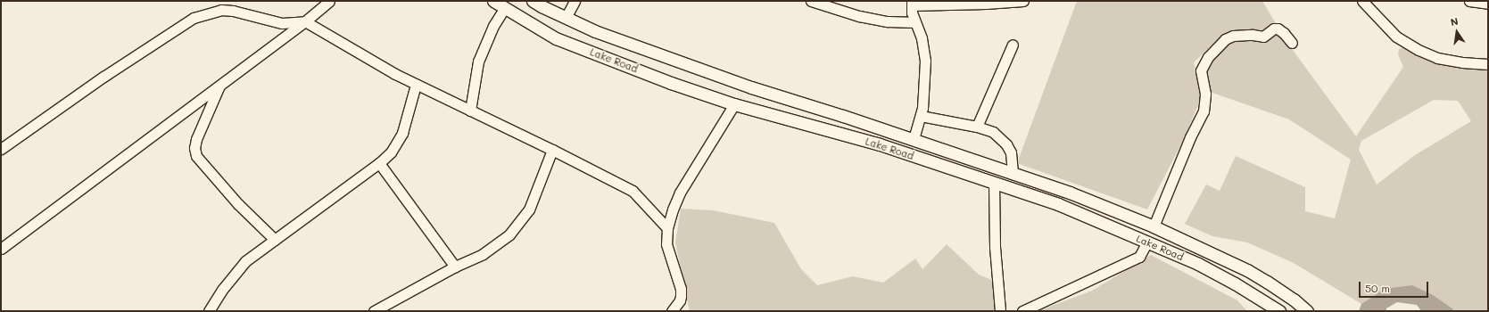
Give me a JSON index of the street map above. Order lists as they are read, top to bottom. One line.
{"streets":{"main road":["Lake Road"]},"scale_bar":"50 m","north":"top"}
